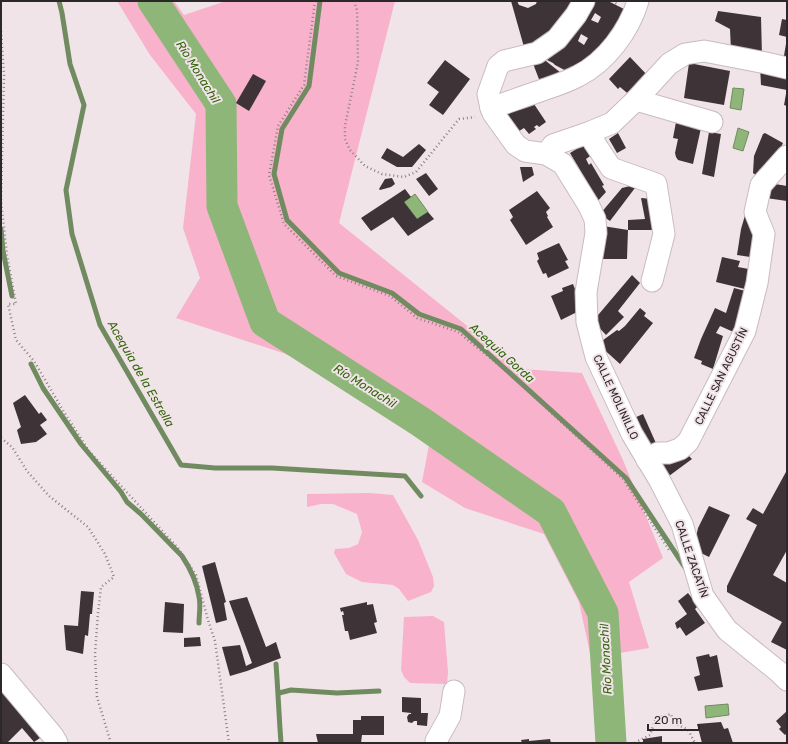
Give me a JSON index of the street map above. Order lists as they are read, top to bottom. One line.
{"streets":{"street":["CALLE SAN AGUSTÍN","CALLE MOLINILLO","CALLE ZACATÍN"]},"crossings":[["CALLE SAN AGUSTÍN","CALLE MOLINILLO"],["CALLE SAN AGUSTÍN","CALLE ZACATÍN"],["CALLE MOLINILLO","CALLE ZACATÍN"]],"water":["Río Monachil","Acequia Gorda","Acequia de la Estrella"],"scale_bar":"20 m"}
